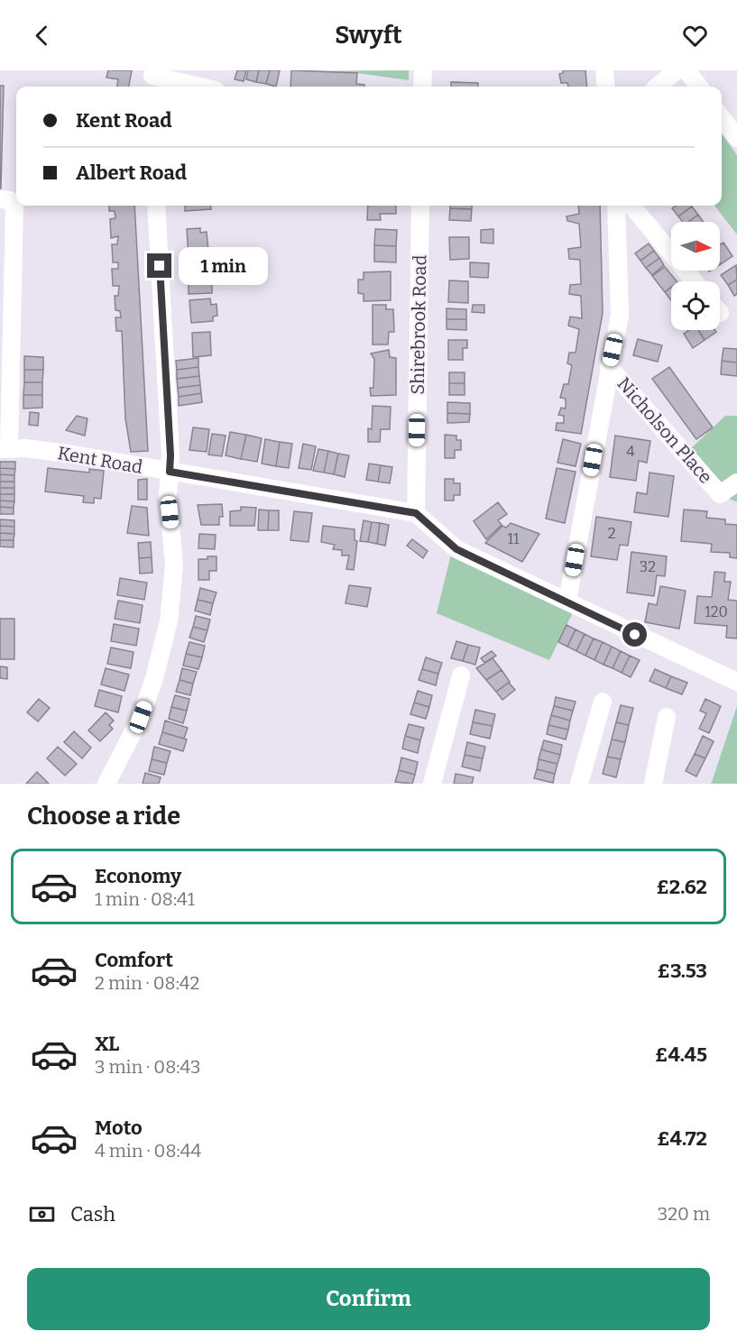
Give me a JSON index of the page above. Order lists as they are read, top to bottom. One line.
{"streets":{"street":["Shirebrook Road","Nicholson Place","Kent Road"]},"crossings":[["Shirebrook Road","Kent Road"]],"house_numbers":["4","2","11","32","120"],"north":"right","page":{"header":"Swyft","banner":["Kent Road","Albert Road"],"bubble":"1 min","heading":"Choose a ride","list":[{"name":"Economy","note":"1 min · 08:41","value":"£2.62"},{"name":"Comfort","note":"2 min · 08:42","value":"£3.53"},{"name":"XL","note":"3 min · 08:43","value":"£4.45"},{"name":"Moto","note":"4 min · 08:44","value":"£4.72"}],"pay":["Cash","320 m"],"buttons":"Confirm"}}
